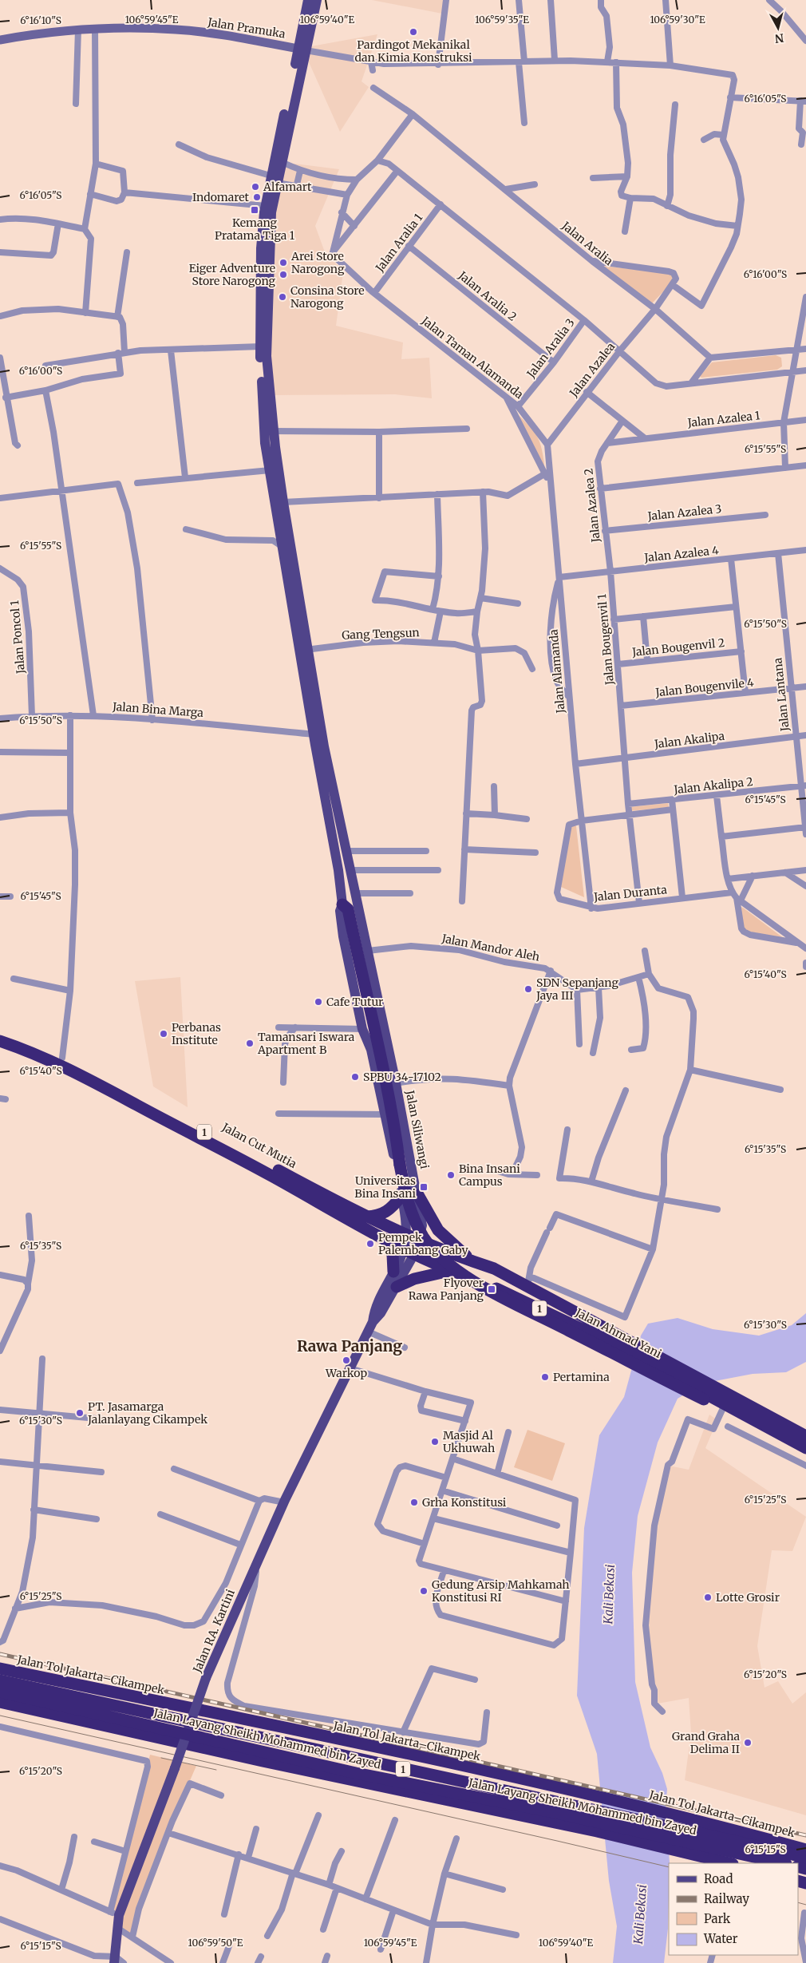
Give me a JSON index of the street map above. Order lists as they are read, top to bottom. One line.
{"streets":{"highway":["1","Jalan Cut Mutia","Jalan Ahmad Yani","Jalan Tol Jakarta–Cikampek","Jalan Layang Sheikh Mohammed bin Zayed"],"main road":["Jalan Siliwangi","Jalan RA. Kartini"],"street":["Jalan Pramuka","Jalan Aralia 1","Jalan Aralia","Jalan Aralia 2","Jalan Aralia 3","Jalan Taman Alamanda","Jalan Azalea","Jalan Azalea 1","Jalan Azalea 2","Jalan Azalea 3","Jalan Azalea 4","Gang Tengsun","Jalan Poncol 1","Jalan Bougenvil 1","Jalan Bougenvil 2","Jalan Alamanda","Jalan Bougenvile 4","Jalan Lantana","Jalan Bina Marga","Jalan Akalipa","Jalan Akalipa 2","Jalan Duranta","Jalan Mandor Aleh"]},"crossings":[["Jalan Aralia 1","Jalan Aralia 2"],["Jalan Aralia 1","Jalan Taman Alamanda"],["Jalan Aralia","Jalan Azalea"],["Jalan Aralia 2","Jalan Aralia 3"],["Jalan Aralia 3","Jalan Taman Alamanda"],["Jalan Taman Alamanda","Jalan Azalea"],["Jalan Azalea 1","Jalan Azalea 2"],["Jalan Azalea 2","Jalan Azalea 3"],["Jalan Azalea 2","Jalan Azalea 4"],["Jalan Azalea 2","Jalan Bougenvil 1"],["Jalan Azalea 4","Jalan Bougenvil 1"],["Jalan Azalea 4","Jalan Alamanda"],["Jalan Azalea 4","Jalan Lantana"],["Jalan Poncol 1","Jalan Bina Marga"],["Jalan Bougenvil 1","Jalan Bougenvil 2"],["Jalan Bougenvil 1","Jalan Bougenvile 4"],["Jalan Bougenvil 1","Jalan Akalipa"],["Jalan Bougenvil 1","Jalan Akalipa 2"],["Jalan Bougenvil 1","Jalan Duranta"],["Jalan Alamanda","Jalan Akalipa"],["Jalan Bougenvile 4","Jalan Lantana"],["Jalan Lantana","Jalan Akalipa"],["Jalan Lantana","Jalan Akalipa 2"],["Jalan Bina Marga","Jalan Siliwangi"],["Jalan Mandor Aleh","Jalan Siliwangi"],["Jalan Siliwangi","Jalan Cut Mutia"],["Jalan Siliwangi","Jalan Ahmad Yani"],["Jalan Siliwangi","Jalan RA. Kartini"],["Jalan Cut Mutia","Jalan Ahmad Yani"],["Jalan Cut Mutia","Jalan RA. Kartini"],["Jalan Ahmad Yani","Jalan RA. Kartini"]],"districts":["Rawa Panjang"],"water":["Kali Bekasi"],"places":{"other":["Pardingot Mekanikal dan Kimia Konstruksi","Alfamart","Indomaret","Arei Store Narogong","Eiger Adventure Store Narogong","Consina Store Narogong","SDN Sepanjang Jaya III","Cafe Tutur","Perbanas Institute","Tamansari Iswara Apartment B","SPBU 34-17102","Bina Insani Campus","Pempek Palembang Gaby","Warkop","Pertamina","PT. Jasamarga Jalanlayang Cikampek","Masjid Al Ukhuwah","Grha Konstitusi","Gedung Arsip Mahkamah Konstitusi RI","Lotte Grosir","Grand Graha Delima II"],"transit":["Kemang Pratama Tiga 1","Universitas Bina Insani","Flyover Rawa Panjang"]},"legend":["Road","Railway","Park","Water"],"north":"bottom","coordinates":["106°59'45\"E","106°59'40\"E","106°59'35\"E","106°59'30\"E","6°16'10\"S","6°16'05\"S","6°16'00\"S","6°15'55\"S","6°15'50\"S","6°15'45\"S","6°15'40\"S","6°15'35\"S","6°15'30\"S","6°15'25\"S","6°15'20\"S","6°15'15\"S","106°59'50\"E"]}
